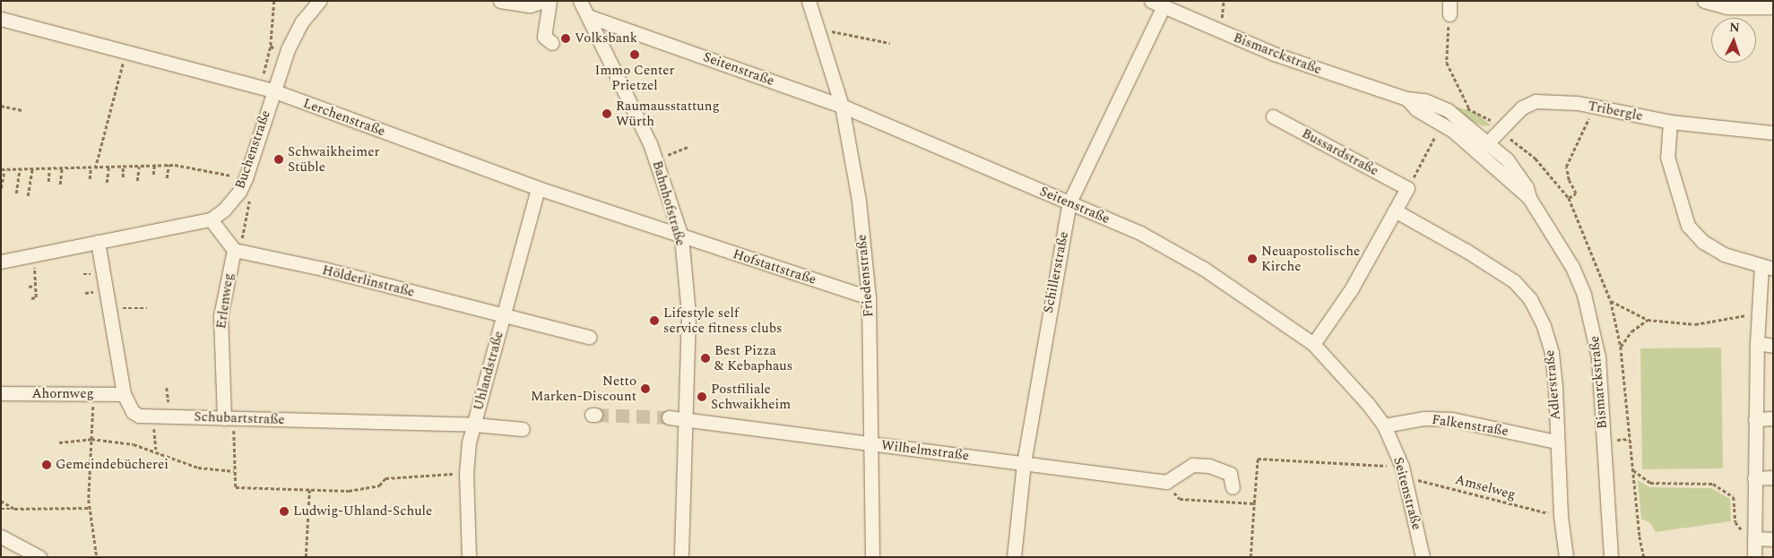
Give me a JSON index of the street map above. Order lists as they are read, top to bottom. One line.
{"streets":{"street":["Bismarckstraße","Seitenstraße","Tribergle","Lerchenstraße","Buchenstraße","Bussardstraße","Bahnhofstraße","Hofstattstraße","Schillerstraße","Friedenstraße","Hölderlinstraße","Erlenweg","Uhlandstraße","Adlerstraße","Ahornweg","Schubartstraße","Falkenstraße","Wilhelmstraße"],"path":["Amselweg"]},"crossings":[["Bismarckstraße","Tribergle"],["Bismarckstraße","Schillerstraße"],["Seitenstraße","Bahnhofstraße"],["Seitenstraße","Schillerstraße"],["Seitenstraße","Friedenstraße"],["Seitenstraße","Falkenstraße"],["Lerchenstraße","Buchenstraße"],["Lerchenstraße","Bahnhofstraße"],["Lerchenstraße","Hofstattstraße"],["Lerchenstraße","Uhlandstraße"],["Buchenstraße","Schubartstraße"],["Bahnhofstraße","Hofstattstraße"],["Bahnhofstraße","Wilhelmstraße"],["Hofstattstraße","Friedenstraße"],["Schillerstraße","Wilhelmstraße"],["Friedenstraße","Wilhelmstraße"],["Hölderlinstraße","Erlenweg"],["Hölderlinstraße","Uhlandstraße"],["Erlenweg","Schubartstraße"],["Uhlandstraße","Schubartstraße"],["Adlerstraße","Falkenstraße"],["Ahornweg","Schubartstraße"]],"places":["Volksbank","Immo Center Prietzel","Raumausstattung Würth","Schwaikheimer Stüble","Neuapostolische Kirche","Lifestyle self service fitness clubs","Best Pizza & Kebaphaus","Netto Marken-Discount","Postfiliale Schwaikheim","Gemeindebücherei","Ludwig-Uhland-Schule"],"north":"top"}
